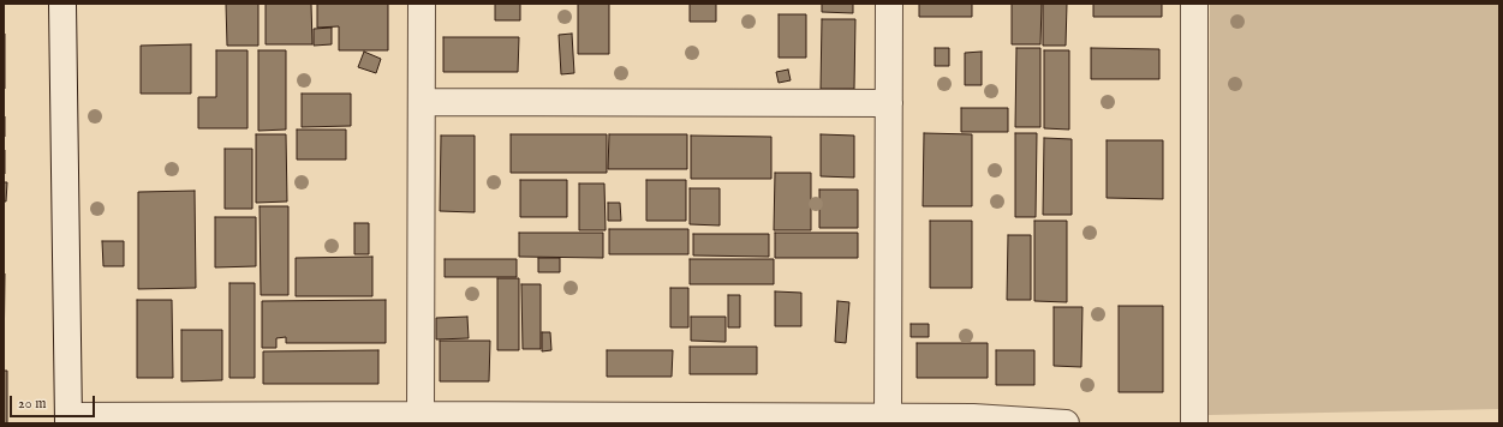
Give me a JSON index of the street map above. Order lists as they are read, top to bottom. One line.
{"scale_bar":"20 m"}
